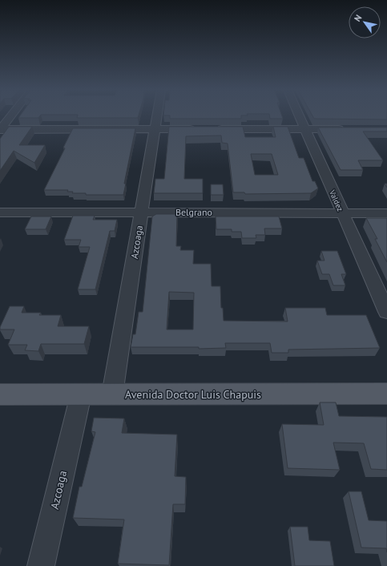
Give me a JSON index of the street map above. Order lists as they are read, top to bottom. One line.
{"streets":{"main road":["Avenida Doctor Luis Chapuis"],"street":["Valdez","Belgrano","Azcoaga"]},"crossings":[["Valdez","Belgrano"],["Belgrano","Azcoaga"],["Azcoaga","Avenida Doctor Luis Chapuis"]],"north":"top left"}
